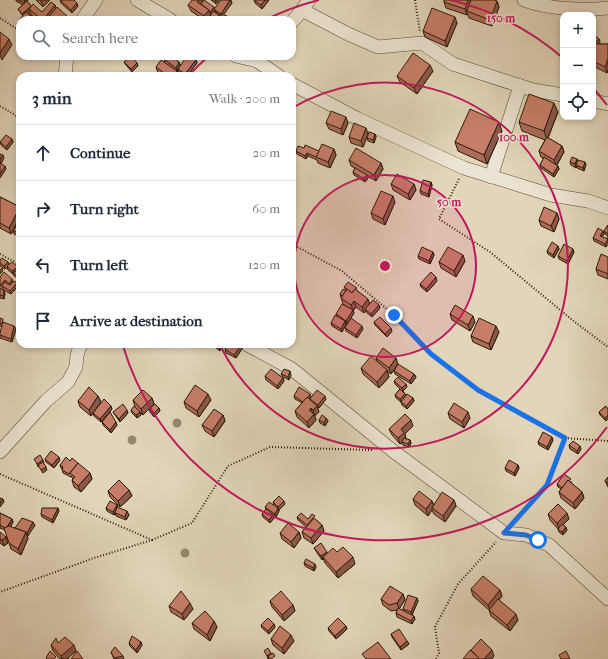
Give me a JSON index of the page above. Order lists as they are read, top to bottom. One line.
{"page":{"map_buttons":["+","−"],"search":"Search here","heading":["3 min","Walk · 200 m"],"list":[["Continue","20 m"],["Turn right","60 m"],["Turn left","120 m"],"Arrive at destination"]},"rings":["150 m","100 m","50 m"]}
